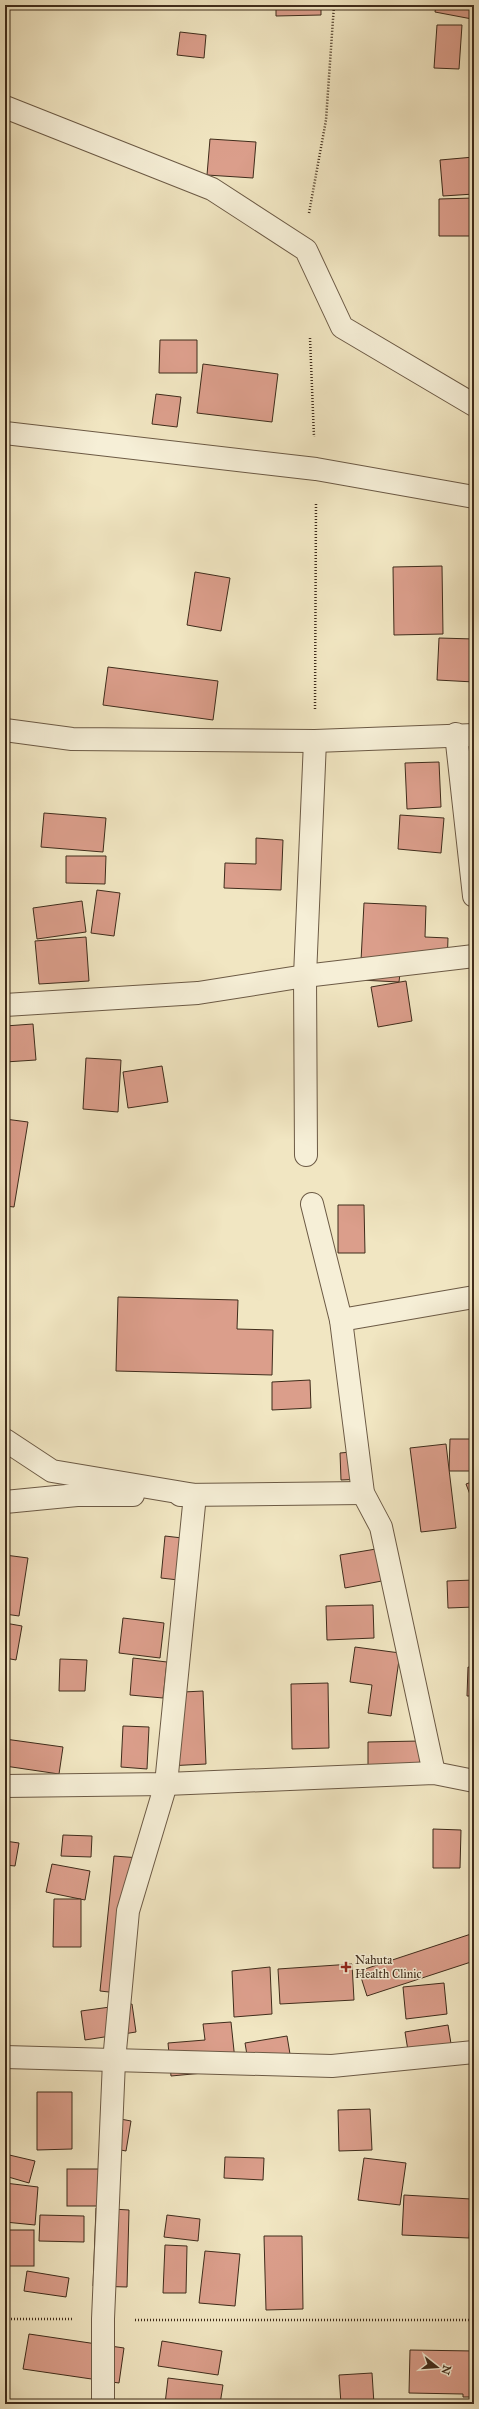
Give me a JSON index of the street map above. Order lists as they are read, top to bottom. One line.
{"places":{"health":["Nahuta Health Clinic"]},"north":"right"}
